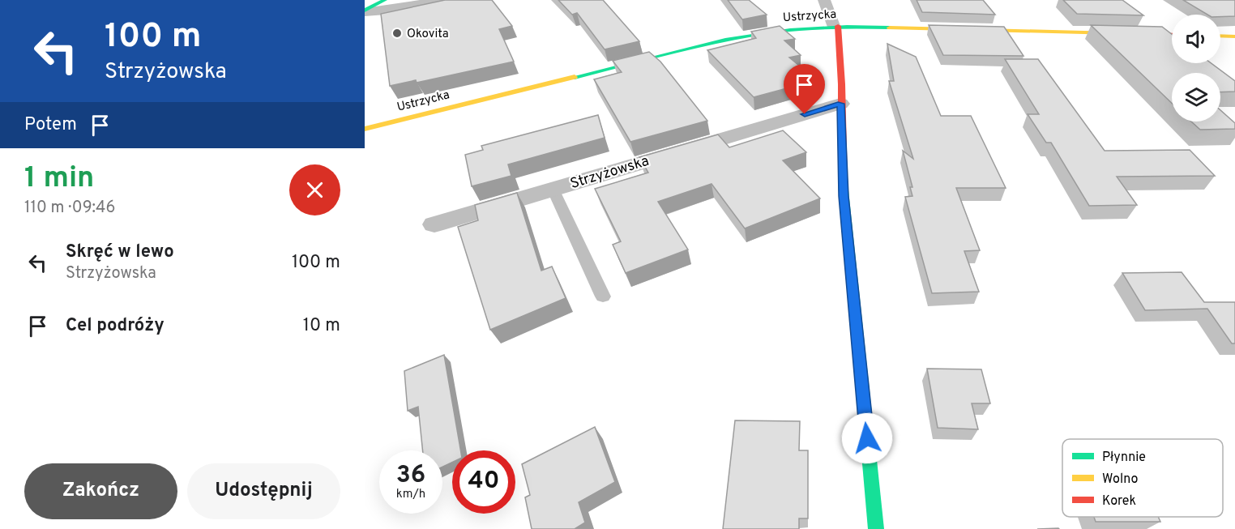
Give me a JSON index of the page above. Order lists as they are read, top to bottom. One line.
{"streets":{"street":["Ustrzycka","Strzyżowska"]},"places":["Okovita"],"legend":["Płynnie","Wolno","Korek"],"page":{"turn":["100 m","Strzyżowska"],"then":"Potem","heading":["1 min","110 m · 09:46"],"list":[{"name":"Skręć w lewo","note":"Strzyżowska","value":"100 m"},{"name":"Cel podróży","value":"10 m"}],"speed":"36 km/h","limit":"40","buttons":["Zakończ","Udostępnij"]}}
